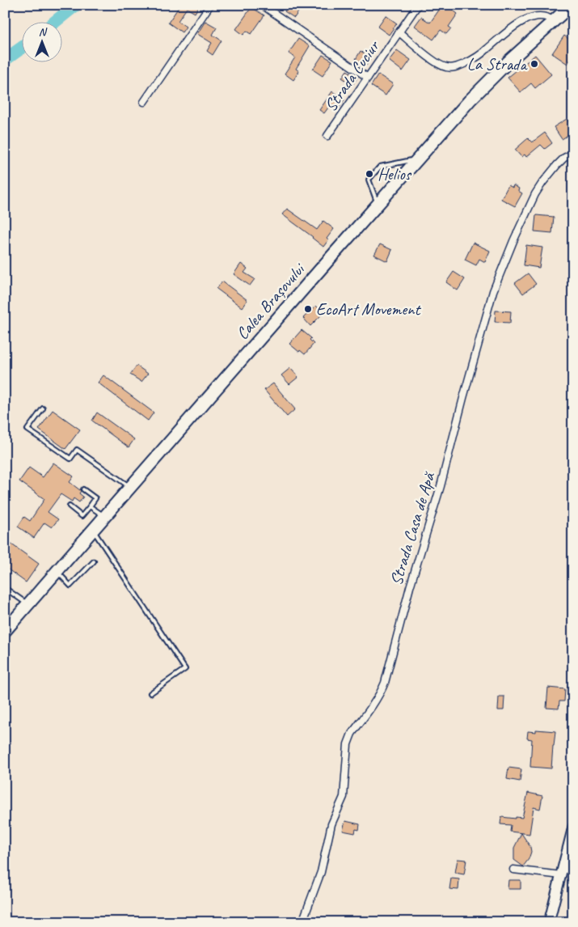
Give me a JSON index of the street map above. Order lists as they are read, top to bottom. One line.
{"streets":{"highway":["Calea Brașovului"],"street":["Strada Cuciur","Strada Casa de Apă"]},"crossings":[["Strada Cuciur","Calea Brașovului"]],"places":["La Strada","Helios","EcoArt Movement"],"north":"top"}
